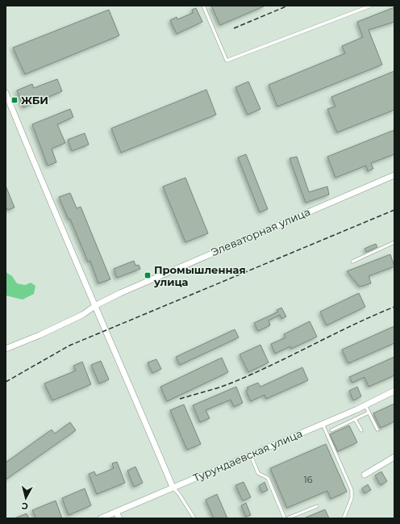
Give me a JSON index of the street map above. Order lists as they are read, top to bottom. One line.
{"streets":{"street":["Элеваторная улица","Турундаевская улица"]},"places":{"transit":["ЖБИ","Промышленная улица"]},"house_numbers":["16"],"north":"bottom"}
